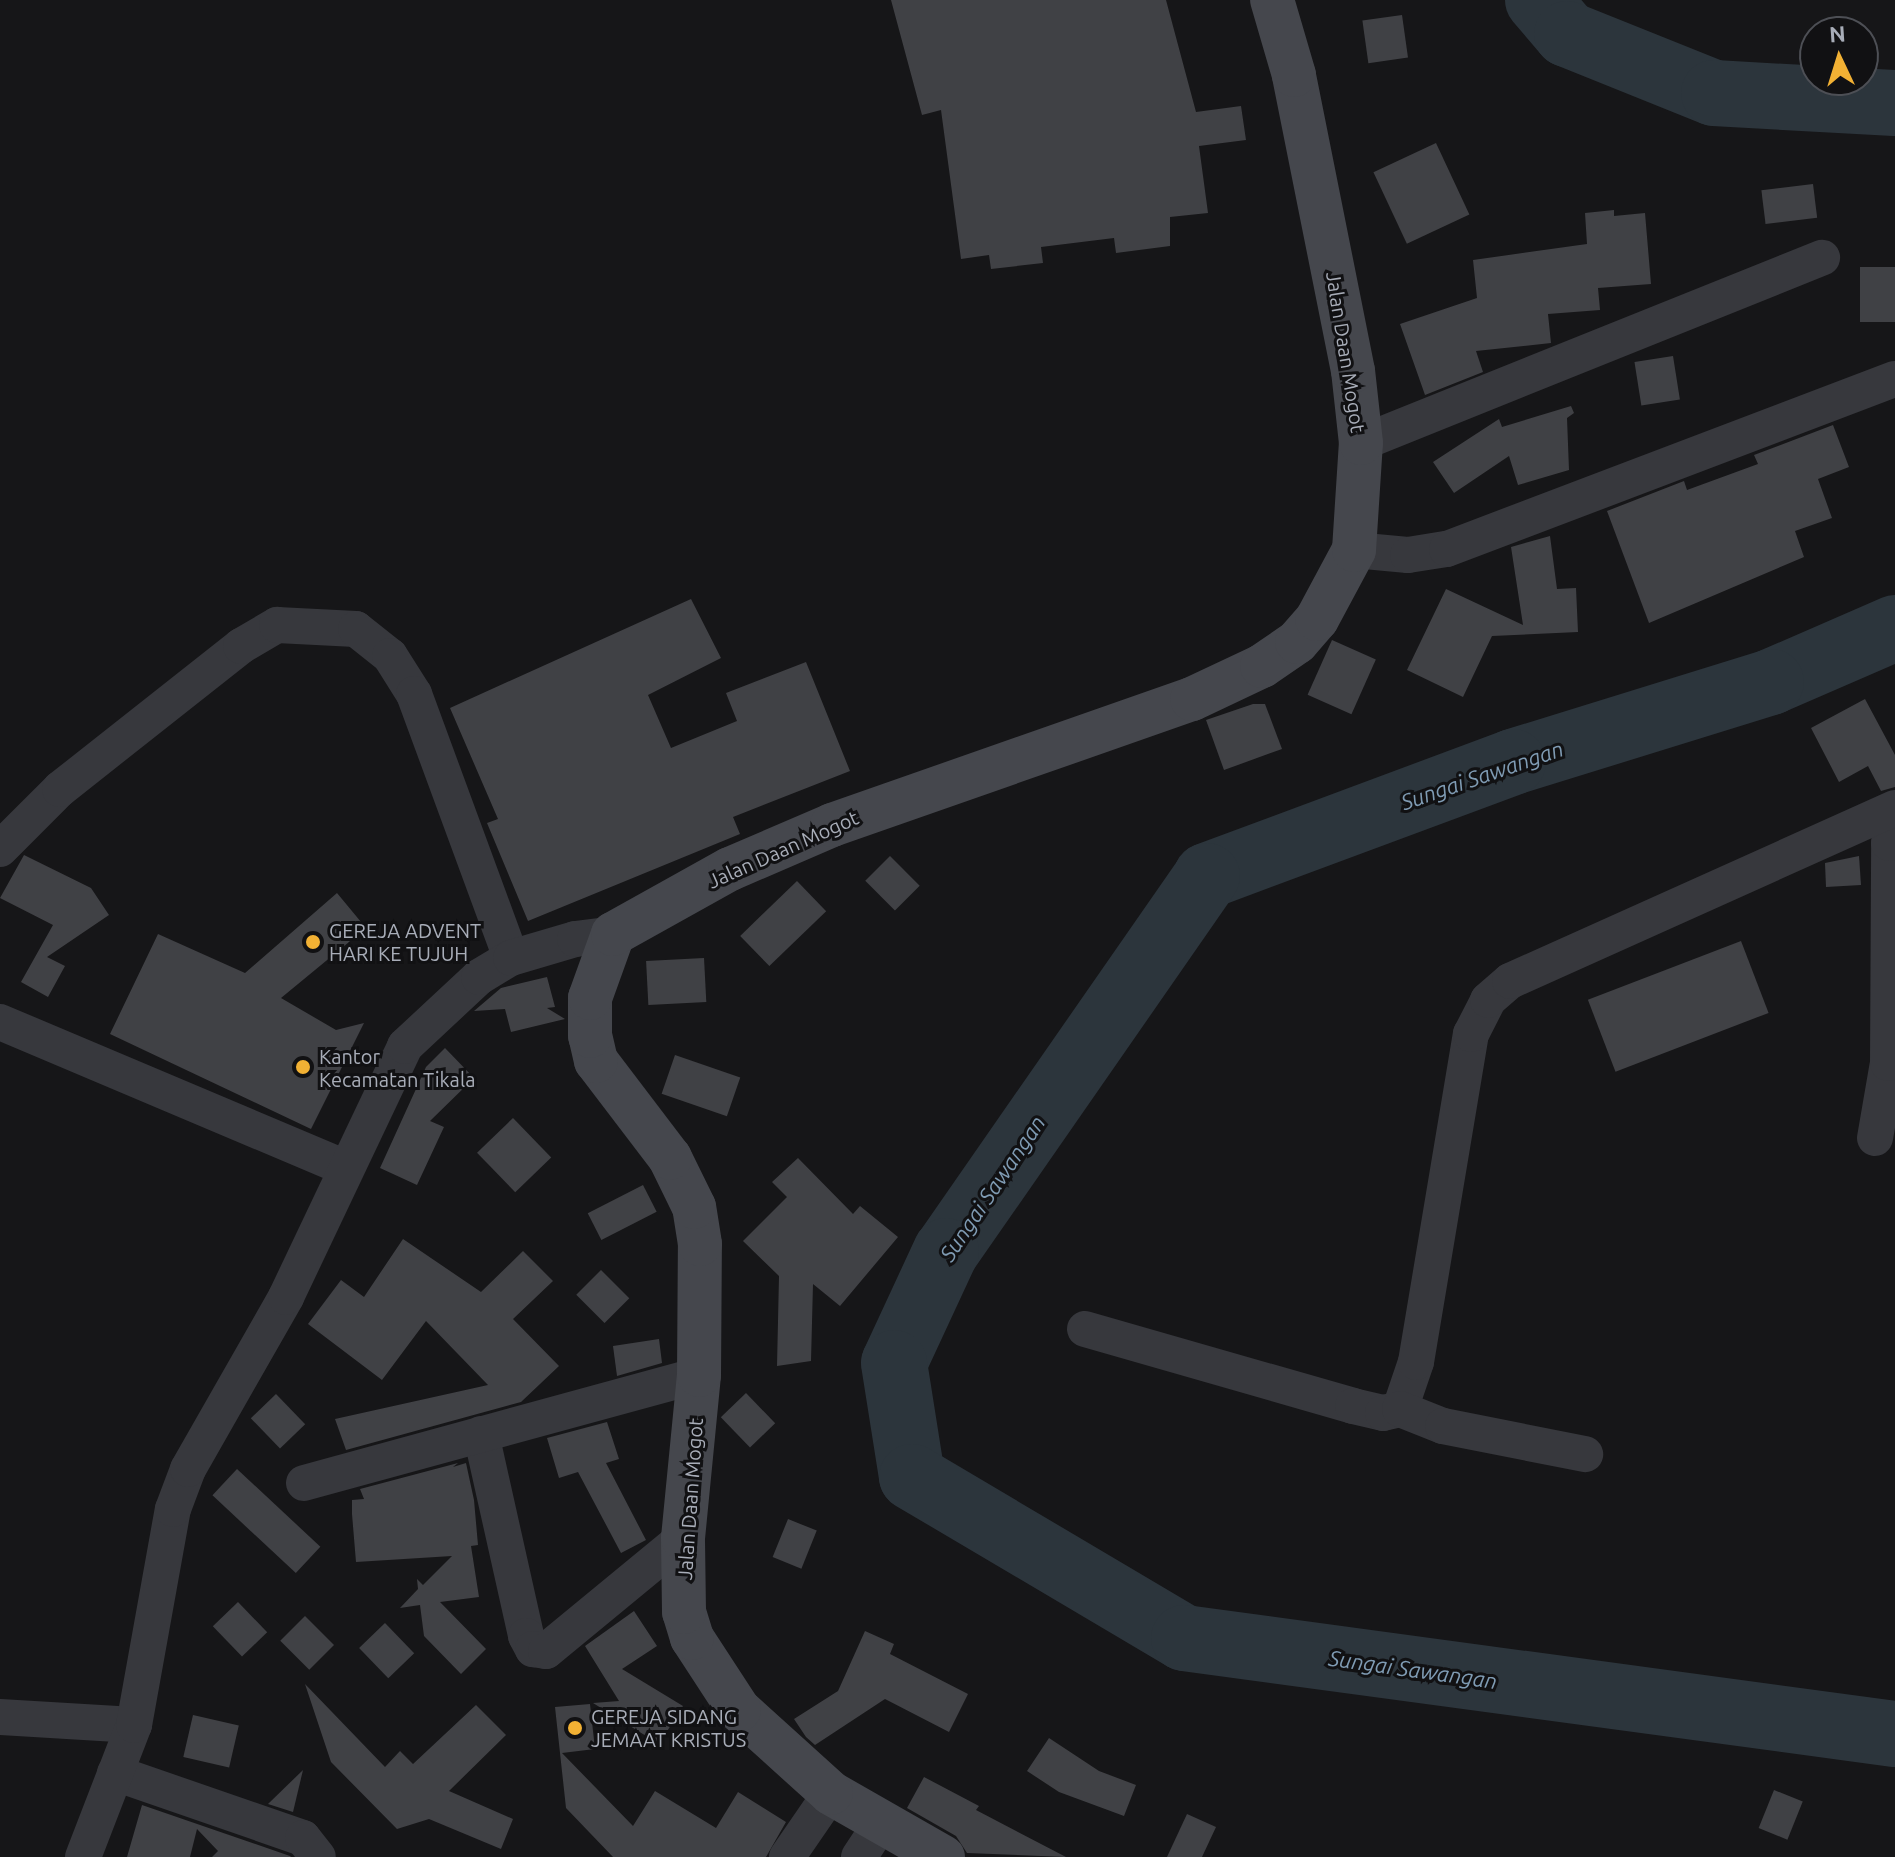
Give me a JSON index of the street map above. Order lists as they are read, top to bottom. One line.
{"streets":{"main road":["Jalan Daan Mogot"]},"water":["Sungai Sawangan"],"places":["GEREJA ADVENT HARI KE TUJUH","Kantor Kecamatan Tikala","GEREJA SIDANG JEMAAT KRISTUS"],"north":"top"}
